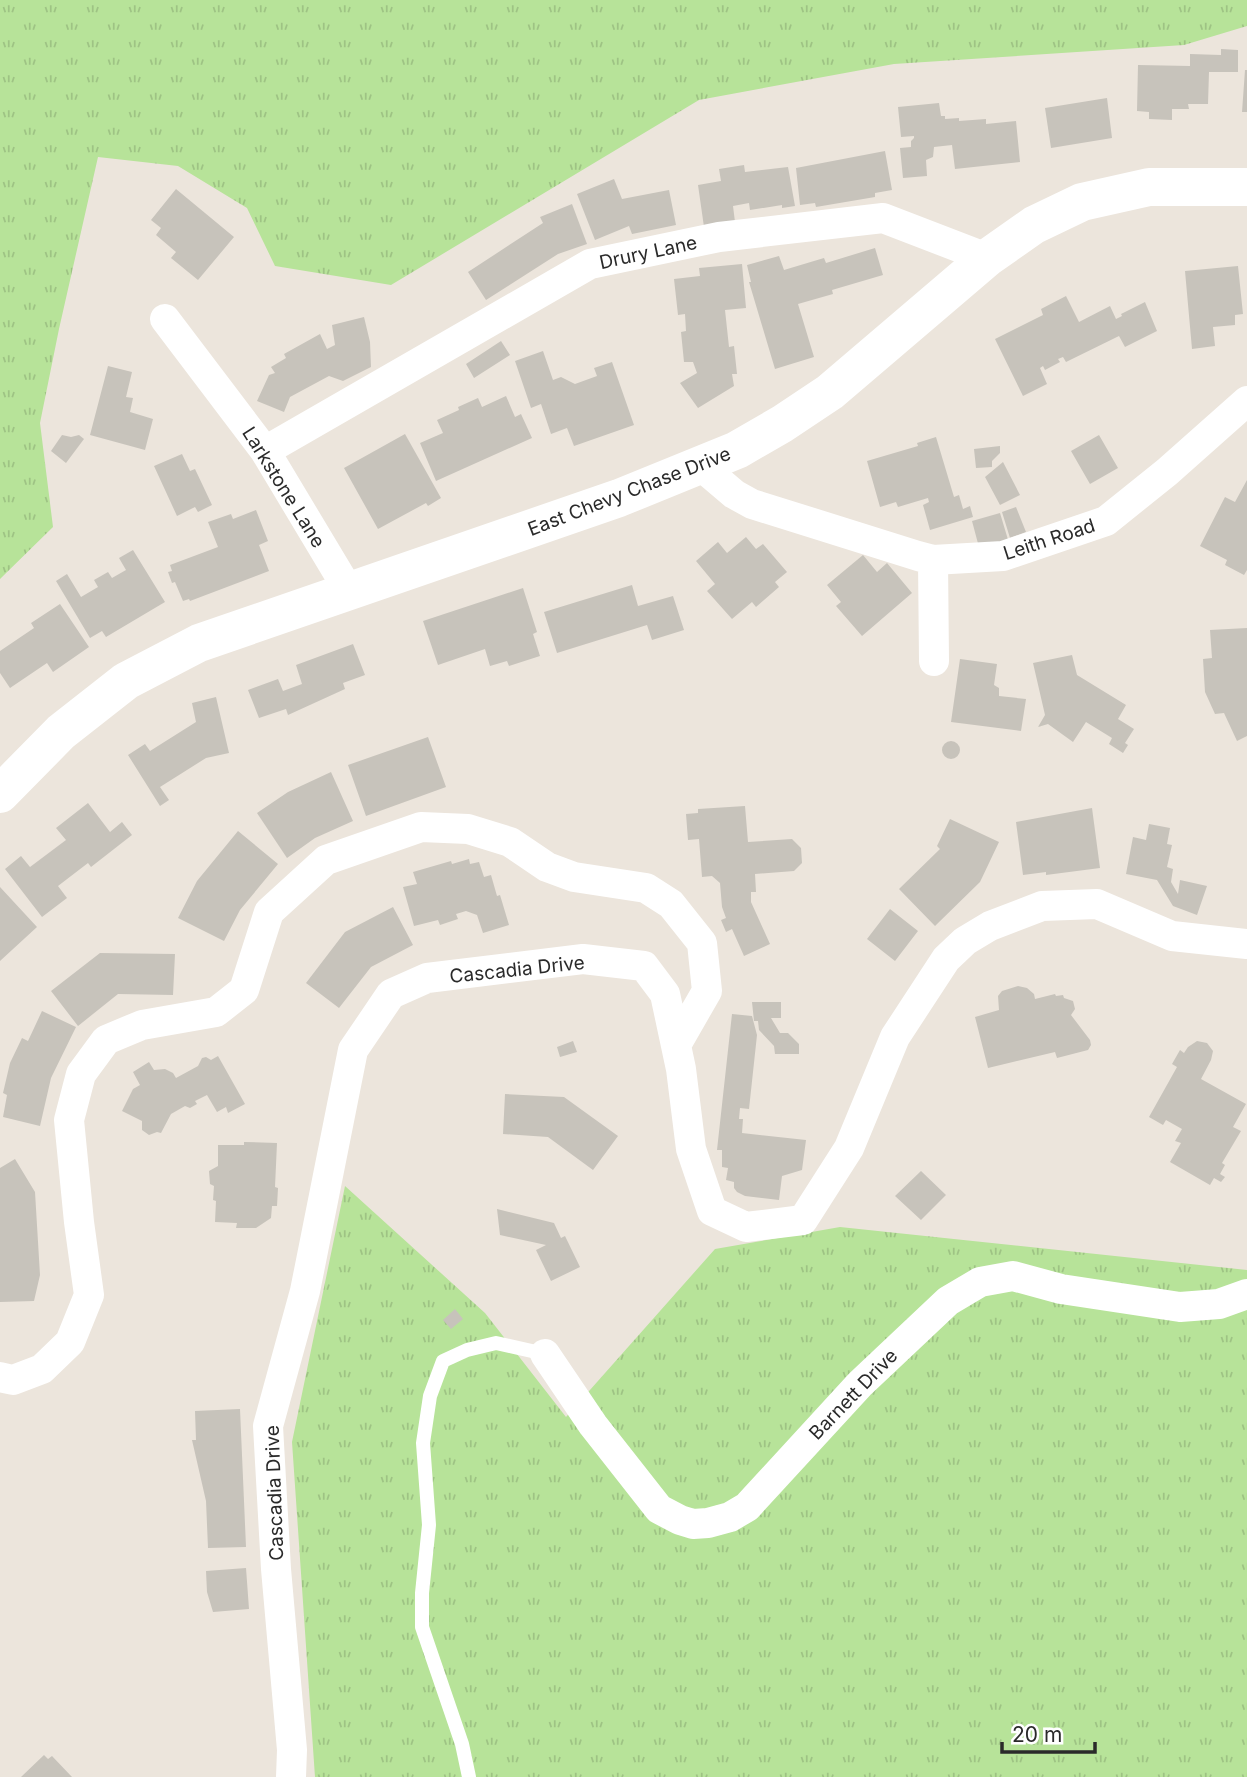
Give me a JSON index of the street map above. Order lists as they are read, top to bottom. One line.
{"streets":{"main road":["East Chevy Chase Drive"],"street":["Drury Lane","Larkstone Lane","Leith Road","Cascadia Drive","Barnett Drive"]},"crossings":[["Drury Lane","Larkstone Lane"],["Drury Lane","East Chevy Chase Drive"],["Larkstone Lane","East Chevy Chase Drive"],["East Chevy Chase Drive","Leith Road"]],"scale_bar":"20 m"}
